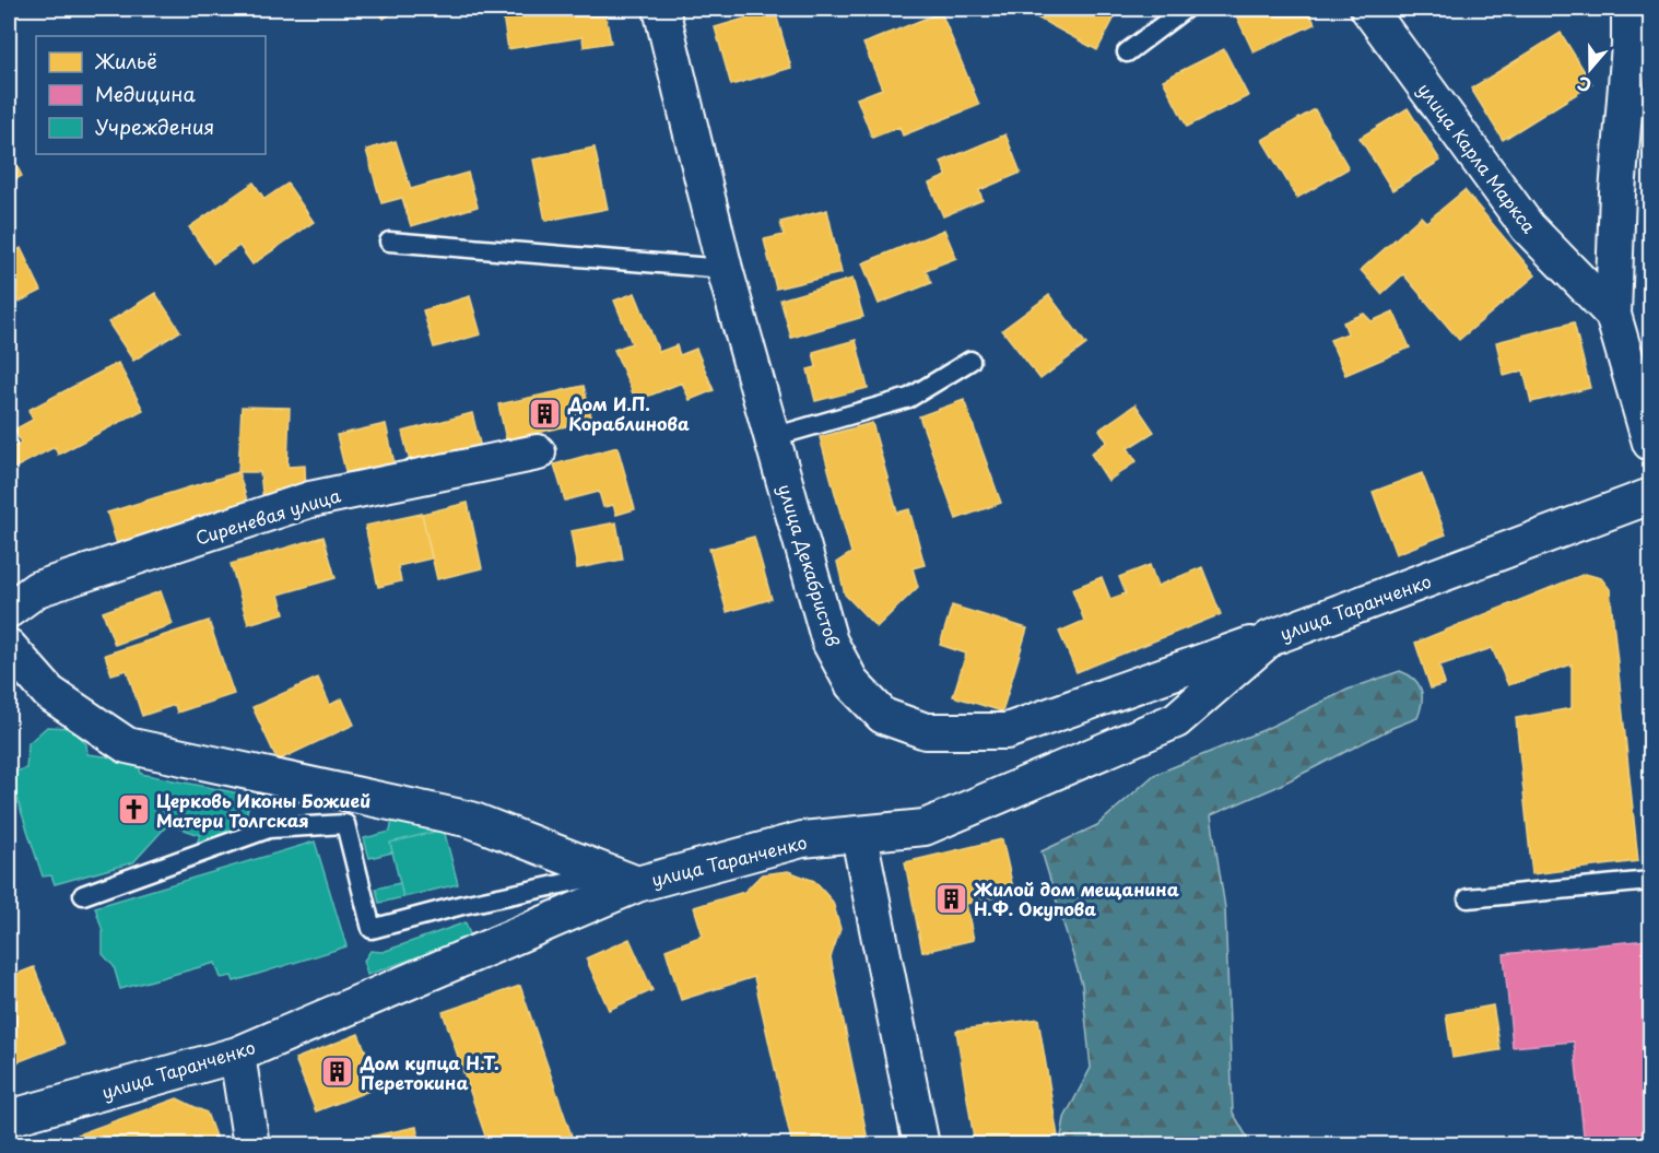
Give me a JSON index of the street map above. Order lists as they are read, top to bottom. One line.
{"streets":{"street":["улица Карла Маркса","Сиреневая улица","улица Декабристов","улица Таранченко"]},"crossings":[["улица Декабристов","улица Таранченко"]],"places":{"building":["Дом И.П. Кораблинова","Жилой дом мещанина Н.Ф. Окупова","Дом купца Н.Т. Перетокина"],"church":["Церковь Иконы Божией Матери Толгская"]},"legend":["Жильё","Медицина","Учреждения"],"north":"bottom"}
